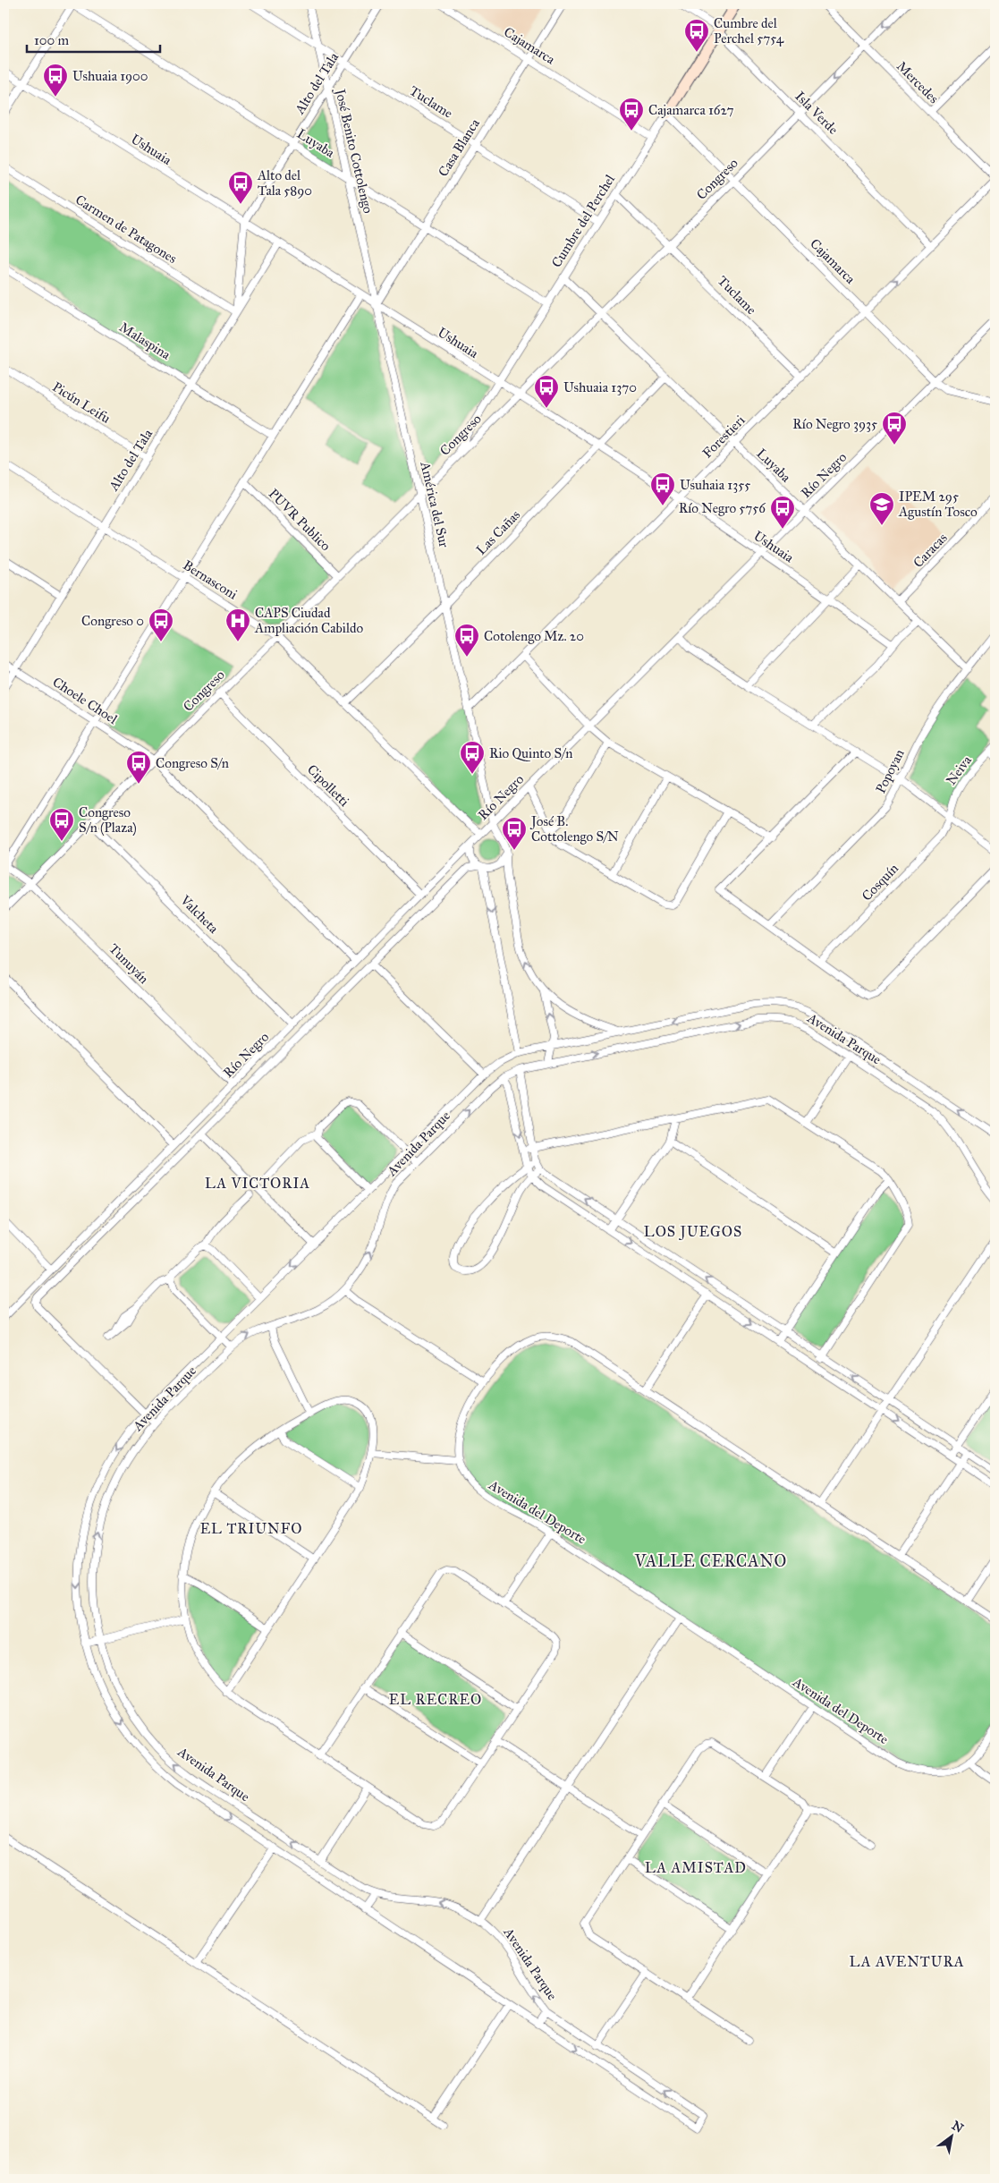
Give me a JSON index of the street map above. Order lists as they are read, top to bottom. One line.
{"streets":{"main road":["Cumbre del Perchel"],"street":["Cajamarca","Mercedes","Alto del Tala","Tuclame","Isla Verde","Luyaba","Casa Blanca","Ushuaia","José Benito Cottolengo","Congreso","Carmen de Patagones","Malaspina","Picún Leifu","Forestieri","Río Negro","América del Sur","PUVR Publico","Las Cañas","Caracas","Bernasconi","Choele Choel","Neiva","Popoyan","Cipolletti","Cosquín","Valcheta","Tunuyán","Avenida Parque","Avenida del Deporte"]},"crossings":[["Cajamarca","Casa Blanca"],["Cajamarca","Congreso"],["Cajamarca","Cumbre del Perchel"],["Cajamarca","Forestieri"],["Cajamarca","Río Negro"],["Mercedes","Congreso"],["Alto del Tala","Tuclame"],["Alto del Tala","Luyaba"],["Alto del Tala","Ushuaia"],["Alto del Tala","José Benito Cottolengo"],["Alto del Tala","Carmen de Patagones"],["Alto del Tala","Malaspina"],["Alto del Tala","Picún Leifu"],["Alto del Tala","Bernasconi"],["Alto del Tala","Choele Choel"],["Tuclame","Casa Blanca"],["Tuclame","José Benito Cottolengo"],["Tuclame","Congreso"],["Tuclame","Cumbre del Perchel"],["Tuclame","Forestieri"],["Isla Verde","Congreso"],["Isla Verde","Cumbre del Perchel"],["Isla Verde","Forestieri"],["Luyaba","Casa Blanca"],["Luyaba","José Benito Cottolengo"],["Luyaba","Congreso"],["Luyaba","Cumbre del Perchel"],["Luyaba","Forestieri"],["Luyaba","Río Negro"],["Luyaba","Las Cañas"],["Luyaba","Caracas"],["Luyaba","Popoyan"],["Casa Blanca","Ushuaia"],["Casa Blanca","José Benito Cottolengo"],["Casa Blanca","América del Sur"],["Ushuaia","José Benito Cottolengo"],["Ushuaia","Congreso"],["Ushuaia","Cumbre del Perchel"],["Ushuaia","Forestieri"],["Ushuaia","Río Negro"],["Ushuaia","América del Sur"],["Ushuaia","Las Cañas"],["José Benito Cottolengo","América del Sur"],["Congreso","Cumbre del Perchel"],["Congreso","América del Sur"],["Congreso","PUVR Publico"],["Congreso","Bernasconi"],["Congreso","Choele Choel"],["Congreso","Cipolletti"],["Congreso","Valcheta"],["Congreso","Tunuyán"],["Forestieri","América del Sur"],["Río Negro","América del Sur"],["Río Negro","Bernasconi"],["Río Negro","Choele Choel"],["Río Negro","Cipolletti"],["Río Negro","Valcheta"],["Río Negro","Tunuyán"],["Río Negro","Avenida Parque"],["América del Sur","Las Cañas"],["América del Sur","Bernasconi"],["Las Cañas","Bernasconi"],["Neiva","Cosquín"]],"districts":["LA VICTORIA","LOS JUEGOS","EL TRIUNFO","VALLE CERCANO","EL RECREO","LA AMISTAD","LA AVENTURA"],"places":{"bus stop":["Cumbre del Perchel 5754","Ushuaia 1900","Cajamarca 1627","Alto del Tala 5890","Ushuaia 1370","Río Negro 3935","Usuhaia 1355","Río Negro 5756","Congreso 0","Cotolengo Mz. 20","Rio Quinto S/n","Congreso S/n","Congreso S/n (Plaza)","José B. Cottolengo S/N"],"school or university":["IPEM 295 Agustín Tosco"],"hospital":["CAPS Ciudad Ampliación Cabildo"]},"scale_bar":"100 m","north":"top right"}
